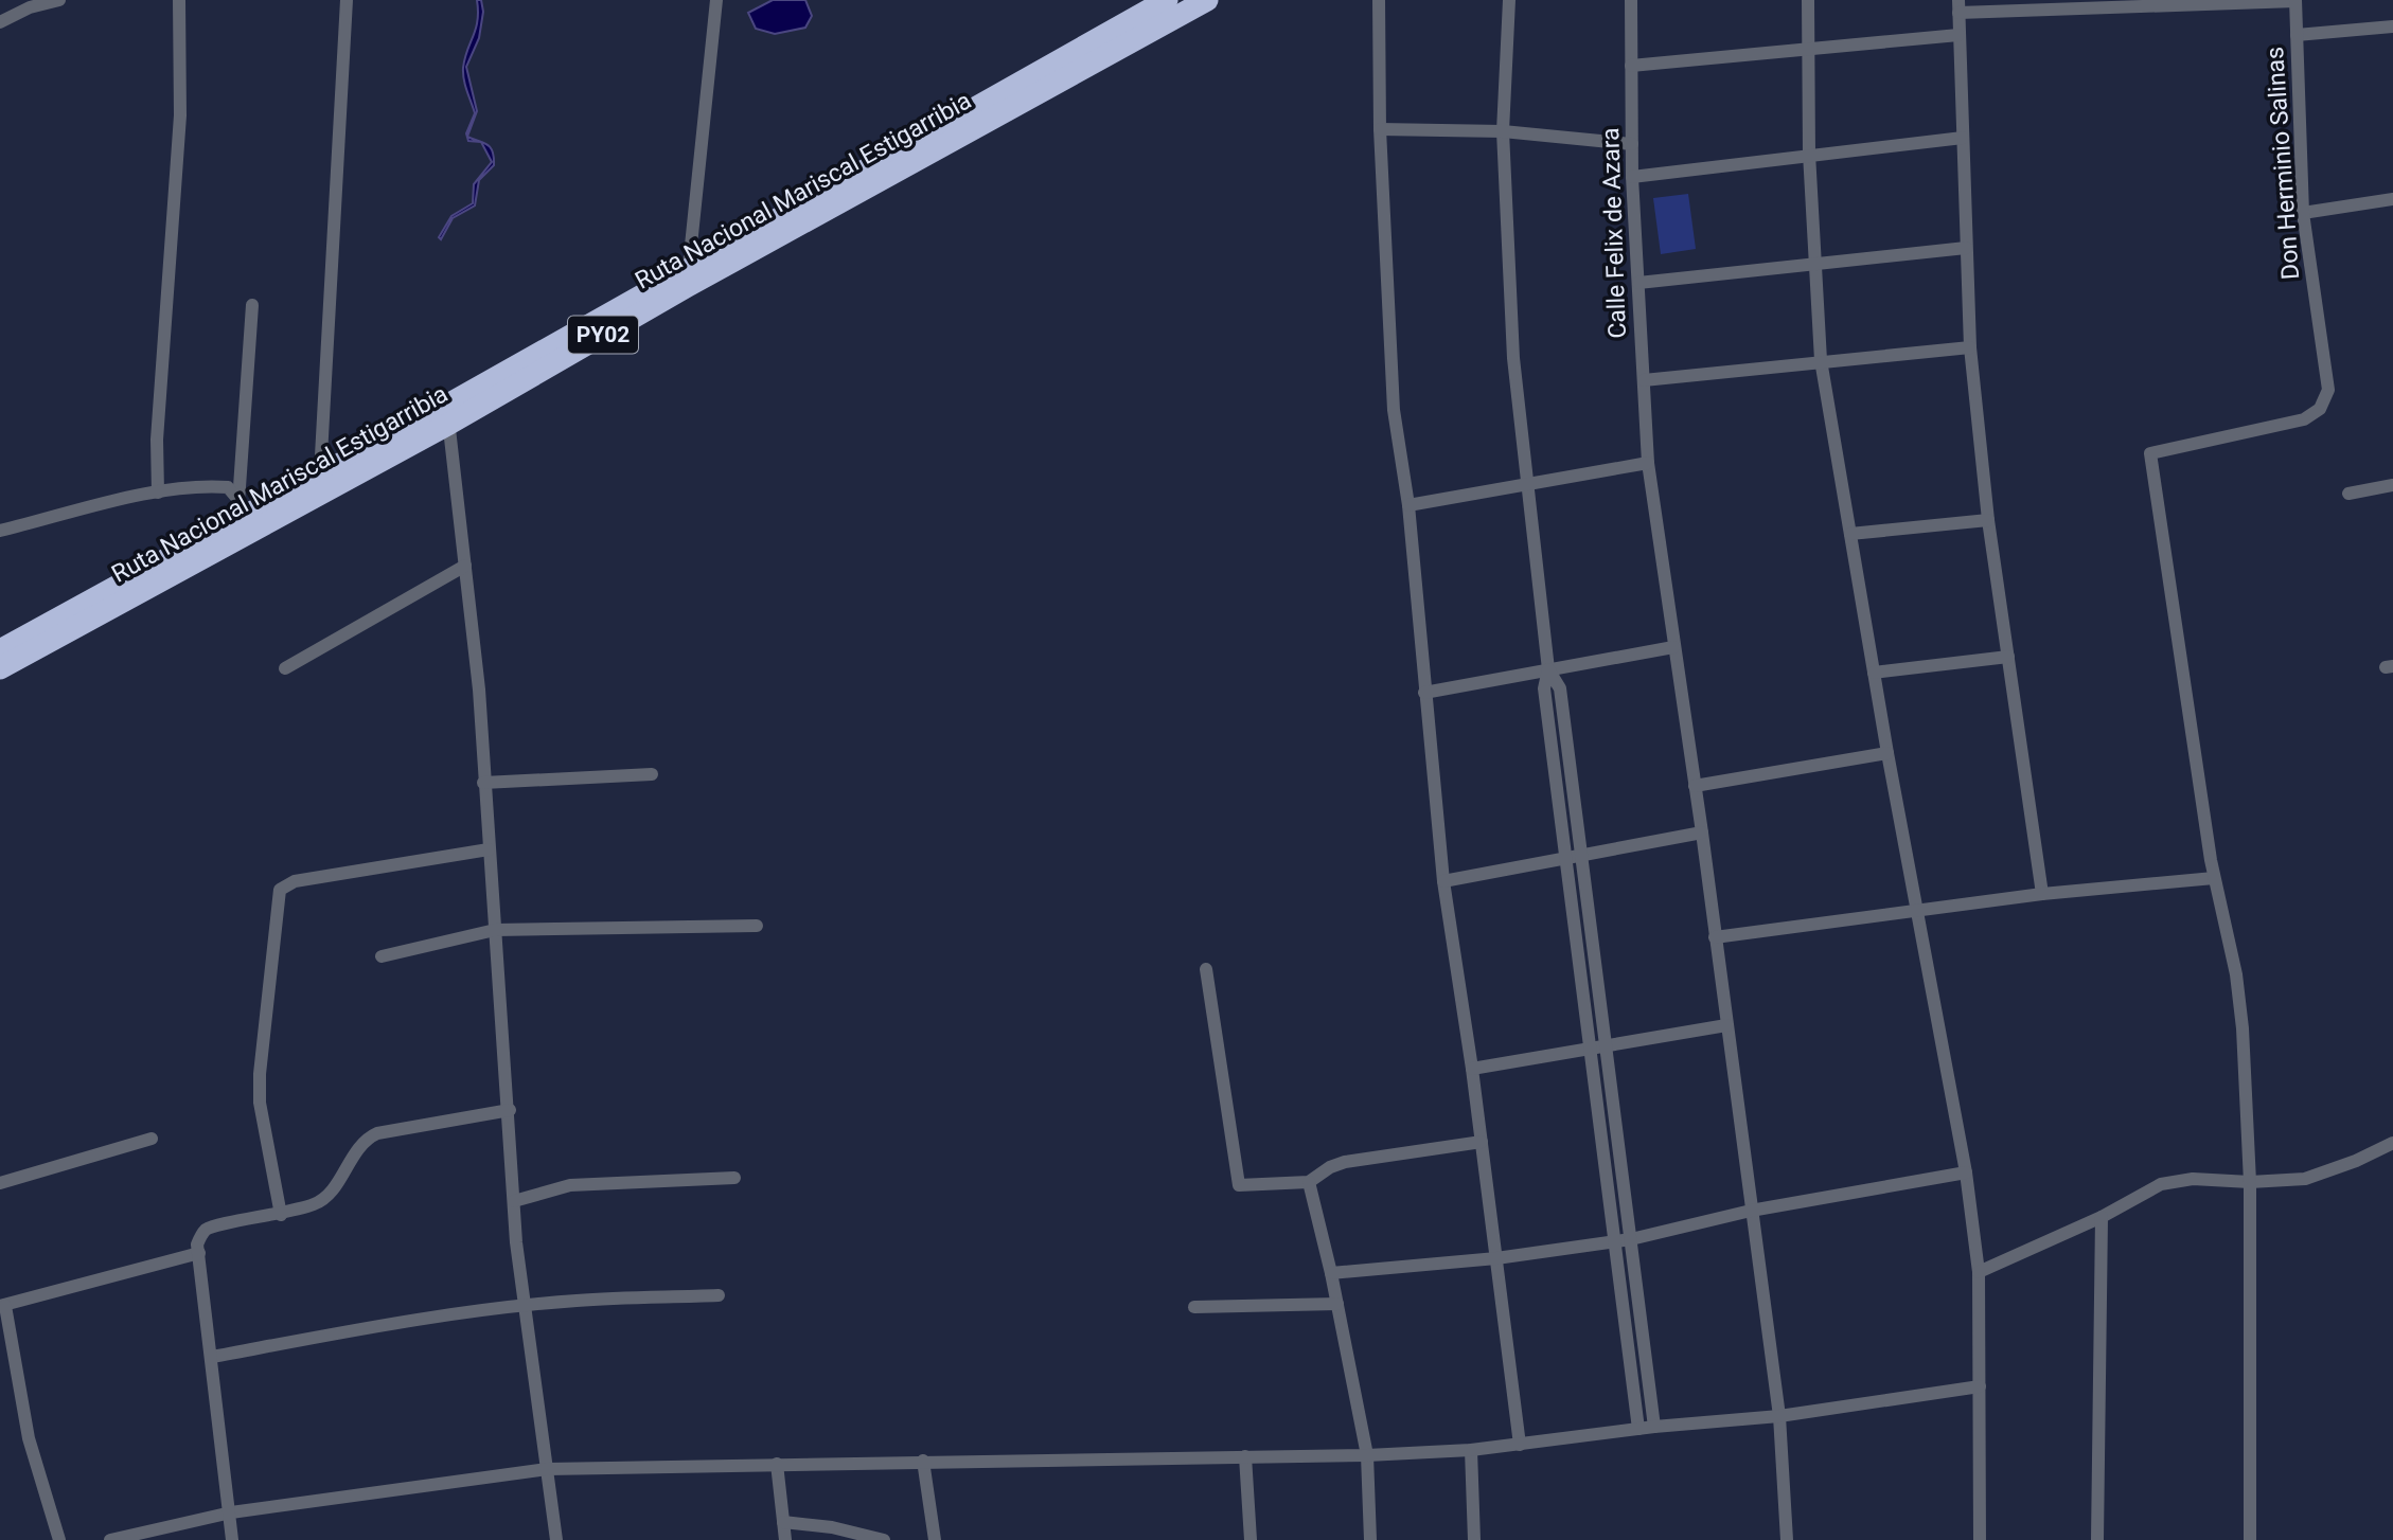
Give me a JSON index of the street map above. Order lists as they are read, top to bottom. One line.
{"streets":{"highway":["Ruta Nacional Mariscal Estigarribia","PY02"],"street":["Don Herminio Salinas","Calle Felix de Azara"]}}
